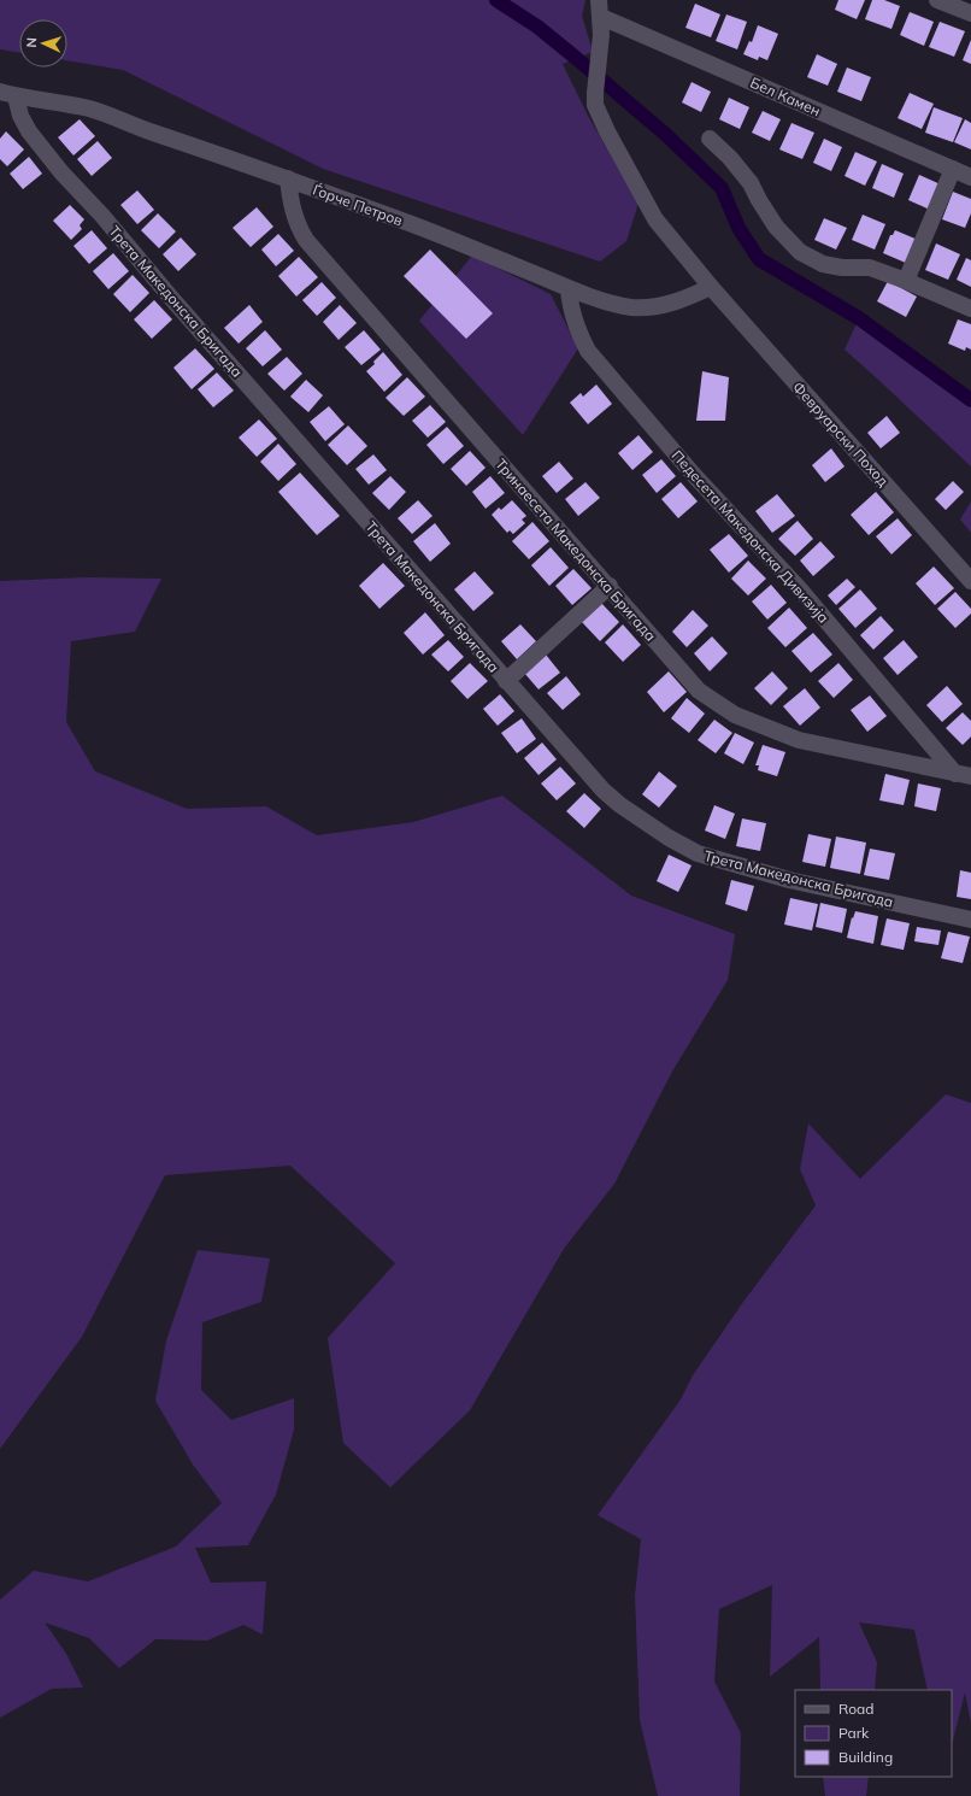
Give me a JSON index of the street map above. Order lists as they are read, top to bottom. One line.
{"streets":{"street":["Бел Камен","Ѓорче Петров","Трета Македонска Бригада","Февруарски Поход","Педесета Македонска Дивизија","Тринаесета Македонска Бригада"]},"crossings":[["Бел Камен","Февруарски Поход"],["Ѓорче Петров","Трета Македонска Бригада"],["Ѓорче Петров","Февруарски Поход"],["Ѓорче Петров","Педесета Македонска Дивизија"],["Ѓорче Петров","Тринаесета Македонска Бригада"],["Педесета Македонска Дивизија","Тринаесета Македонска Бригада"]],"legend":["Road","Park","Building"],"north":"left"}
